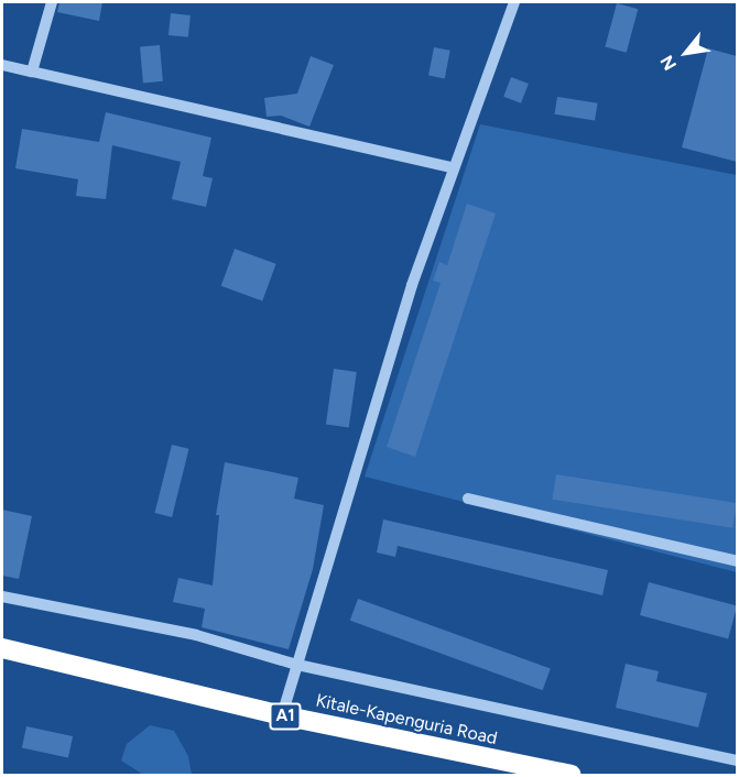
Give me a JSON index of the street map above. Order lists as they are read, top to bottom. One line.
{"streets":{"highway":["A1","Kitale-Kapenguria Road"]},"north":"bottom left"}
